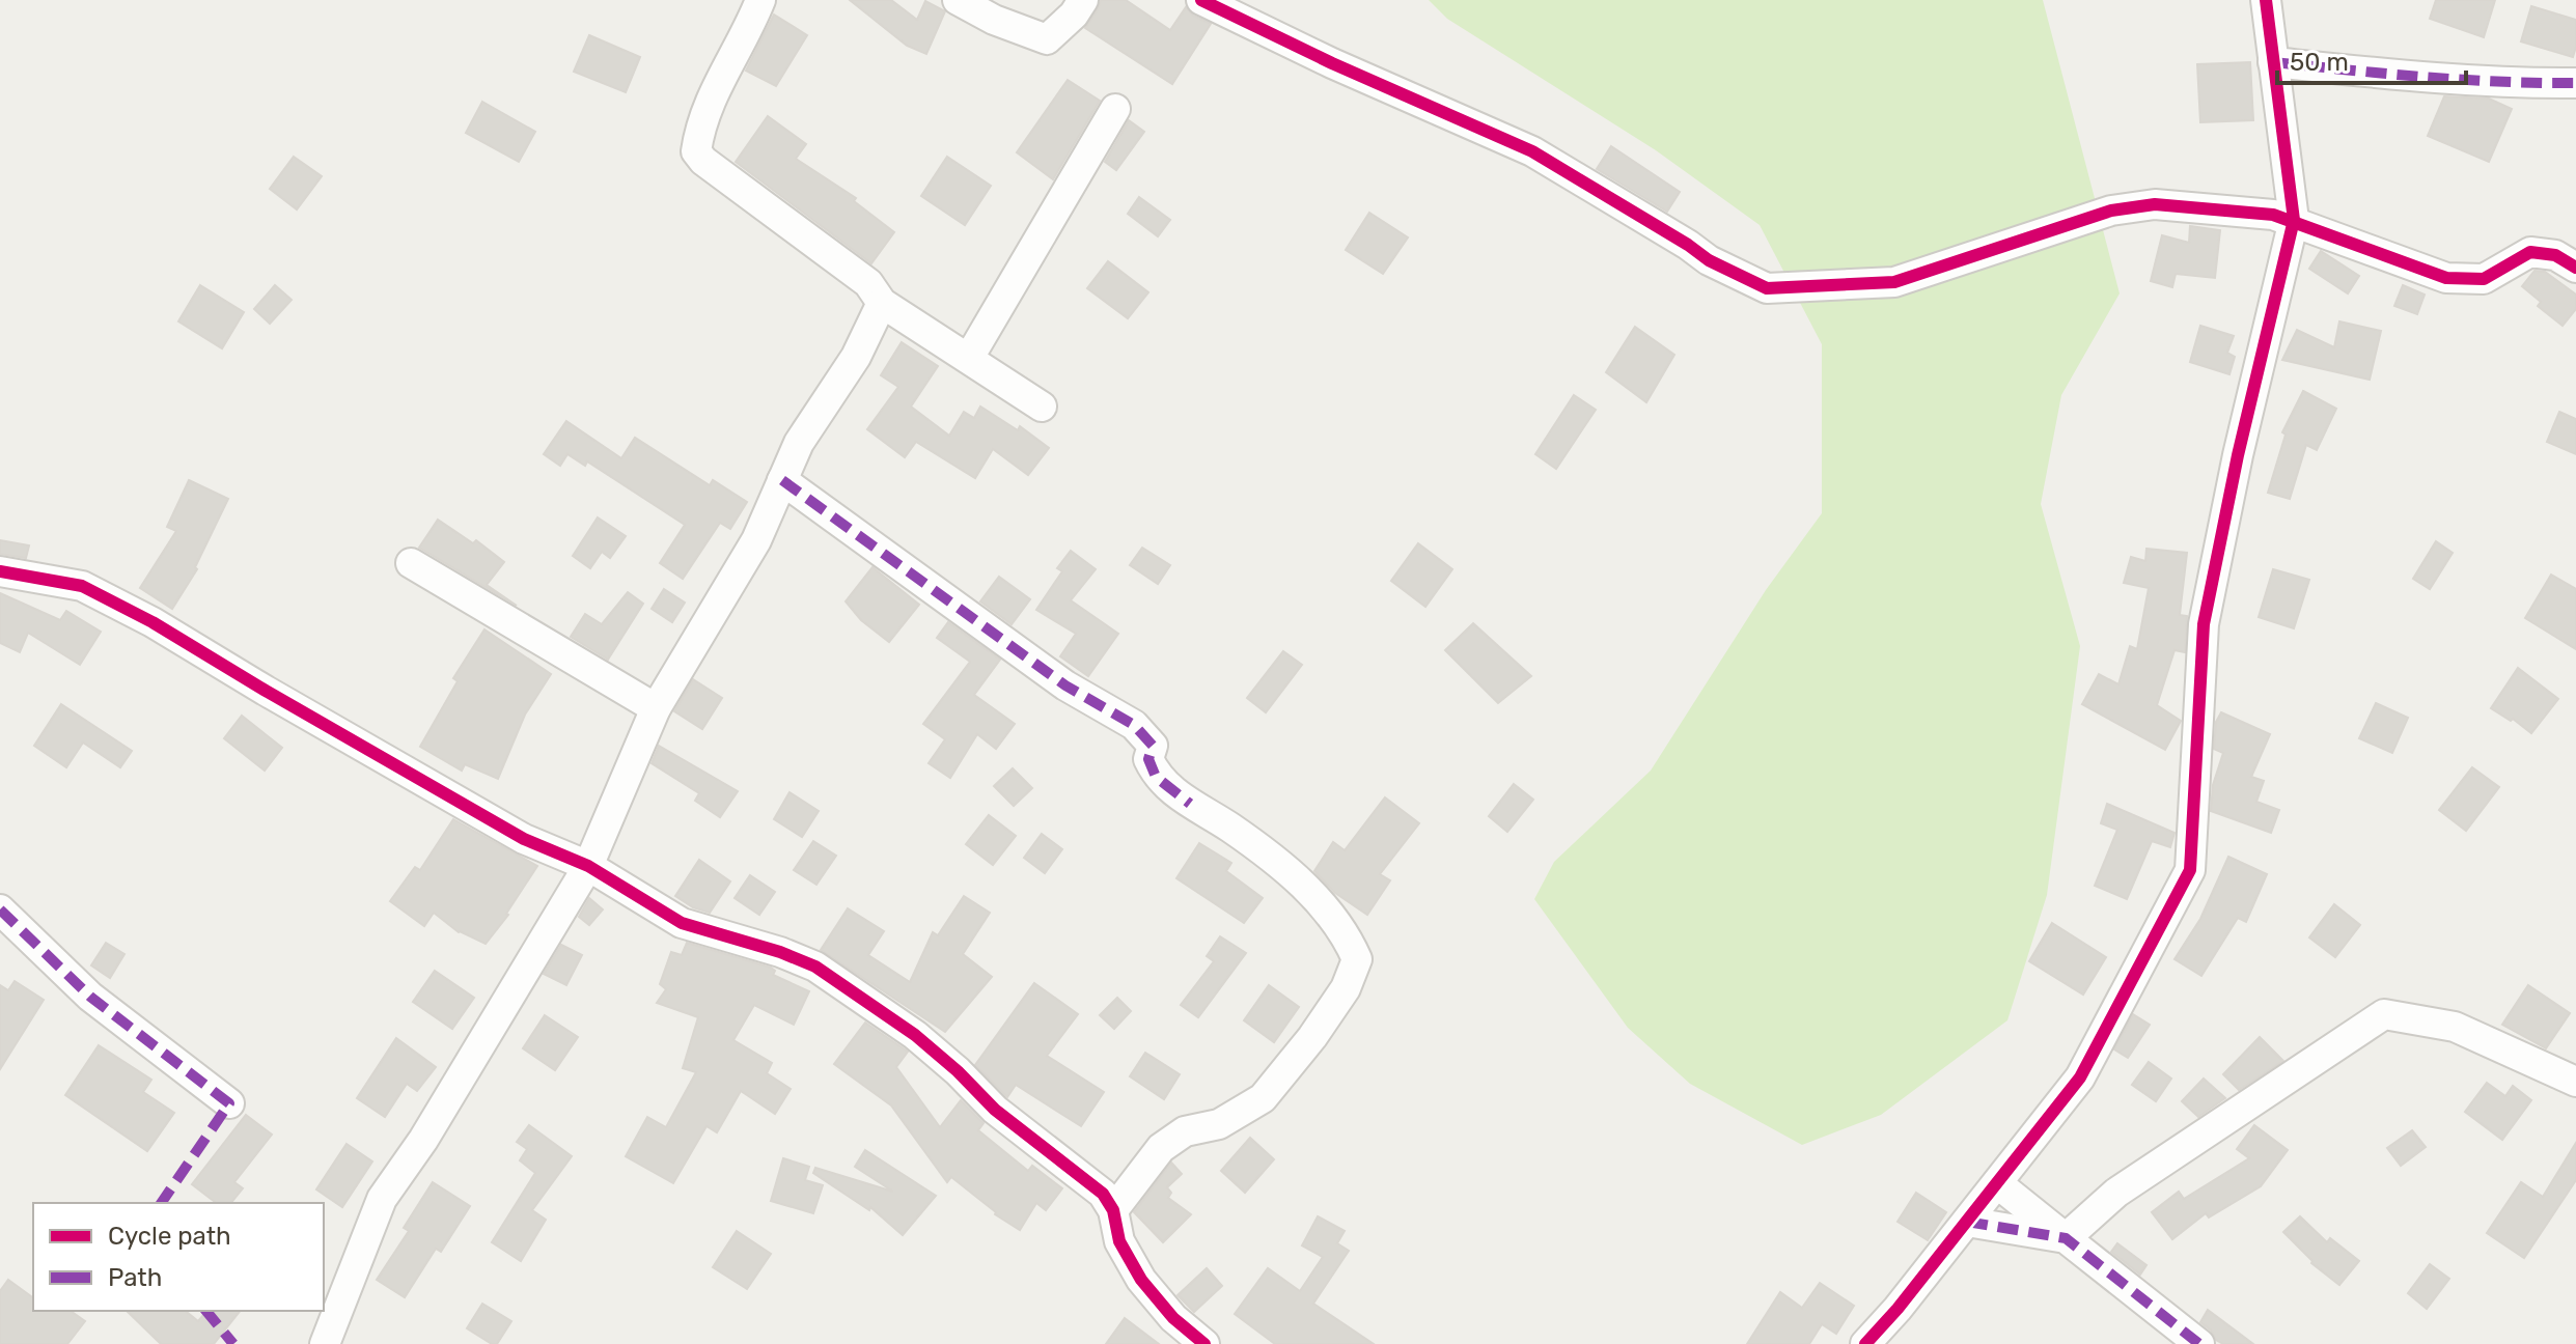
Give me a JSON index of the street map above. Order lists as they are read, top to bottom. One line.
{"legend":["Cycle path","Path"],"scale_bar":"50 m"}
